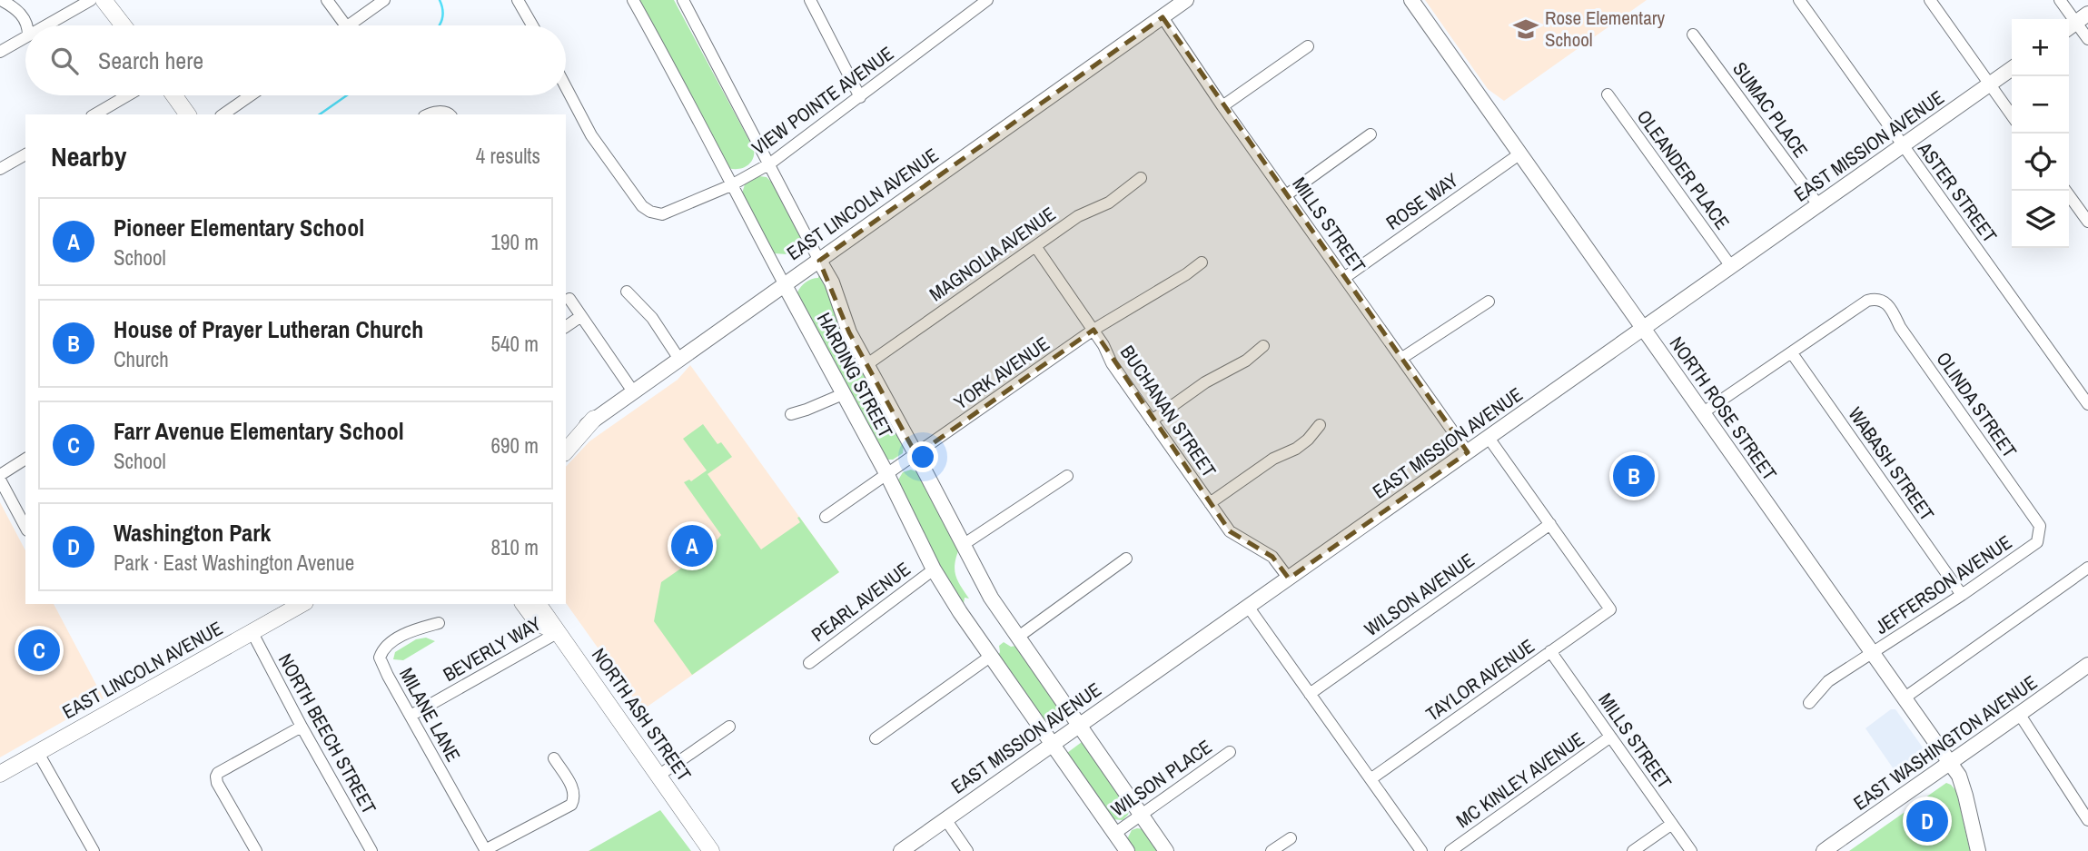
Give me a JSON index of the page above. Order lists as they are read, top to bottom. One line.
{"streets":{"main road":["EAST MISSION AVENUE","EAST LINCOLN AVENUE","HARDING STREET","NORTH ROSE STREET","NORTH ASH STREET","EAST WASHINGTON AVENUE"],"street":["VIEW POINTE AVENUE","SUMAC PLACE","OLEANDER PLACE","ASTER STREET","ROSE WAY","MILLS STREET","MAGNOLIA AVENUE","YORK AVENUE","OLINDA STREET","BUCHANAN STREET","WABASH STREET","JEFFERSON AVENUE","WILSON AVENUE","PEARL AVENUE","BEVERLY WAY","TAYLOR AVENUE","MILANE LANE","NORTH BEECH STREET","WILSON PLACE","MC KINLEY AVENUE"]},"crossings":[["VIEW POINTE AVENUE","HARDING STREET"],["SUMAC PLACE","EAST MISSION AVENUE"],["EAST MISSION AVENUE","OLEANDER PLACE"],["EAST MISSION AVENUE","ASTER STREET"],["EAST MISSION AVENUE","MILLS STREET"],["EAST MISSION AVENUE","HARDING STREET"],["EAST MISSION AVENUE","NORTH ROSE STREET"],["EAST MISSION AVENUE","BUCHANAN STREET"],["ROSE WAY","MILLS STREET"],["ROSE WAY","NORTH ROSE STREET"],["EAST LINCOLN AVENUE","MILLS STREET"],["EAST LINCOLN AVENUE","HARDING STREET"],["EAST LINCOLN AVENUE","NORTH BEECH STREET"],["MILLS STREET","TAYLOR AVENUE"],["MILLS STREET","MC KINLEY AVENUE"],["MAGNOLIA AVENUE","HARDING STREET"],["MAGNOLIA AVENUE","BUCHANAN STREET"],["YORK AVENUE","HARDING STREET"],["YORK AVENUE","BUCHANAN STREET"],["HARDING STREET","PEARL AVENUE"],["HARDING STREET","WILSON PLACE"],["OLINDA STREET","WABASH STREET"],["OLINDA STREET","JEFFERSON AVENUE"],["NORTH ROSE STREET","JEFFERSON AVENUE"],["NORTH ROSE STREET","EAST WASHINGTON AVENUE"],["WABASH STREET","JEFFERSON AVENUE"],["WILSON AVENUE","TAYLOR AVENUE"],["BEVERLY WAY","MILANE LANE"],["BEVERLY WAY","NORTH ASH STREET"]],"places":{"school or university":["Rose Elementary School"]},"page":{"map_buttons":["+","−"],"search":"Search here","heading":["Nearby","4 results"],"list":[{"mark":"A","name":"Pioneer Elementary School","note":"School","value":"190 m"},{"mark":"B","name":"House of Prayer Lutheran Church","note":"Church","value":"540 m"},{"mark":"C","name":"Farr Avenue Elementary School","note":"School","value":"690 m"},{"mark":"D","name":"Washington Park","note":"Park · East Washington Avenue","value":"810 m"}],"pins":["B","A","C","D"]}}
